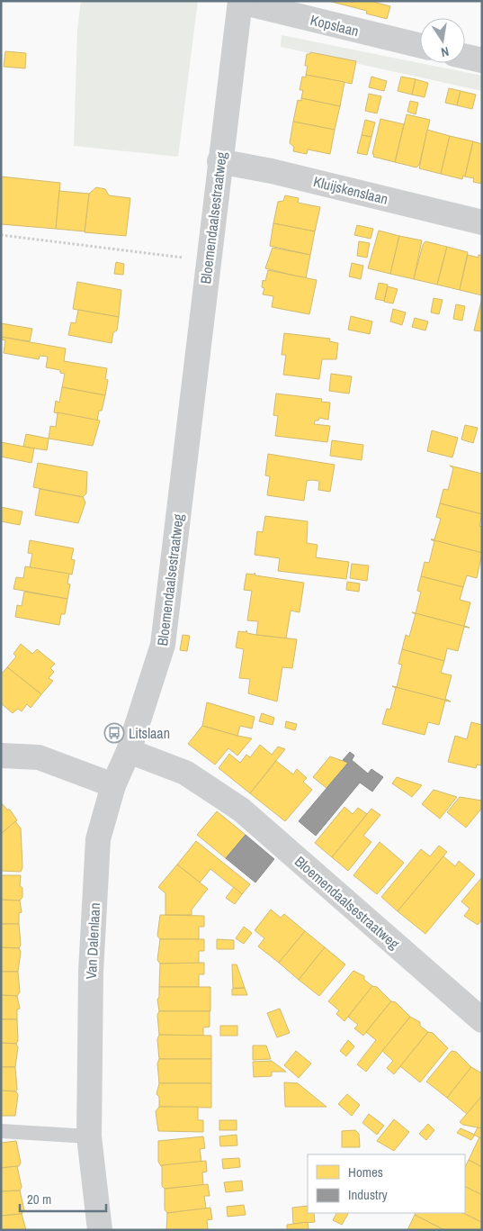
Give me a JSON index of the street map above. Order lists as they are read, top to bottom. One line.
{"streets":{"street":["Kopslaan","Kluijskenslaan","Bloemendaalsestraatweg","Van Dalenlaan"]},"crossings":[["Kopslaan","Bloemendaalsestraatweg"],["Kluijskenslaan","Bloemendaalsestraatweg"],["Bloemendaalsestraatweg","Van Dalenlaan"]],"places":{"bus stop":["Litslaan"]},"legend":["Homes","Industry"],"scale_bar":"20 m","north":"bottom"}
